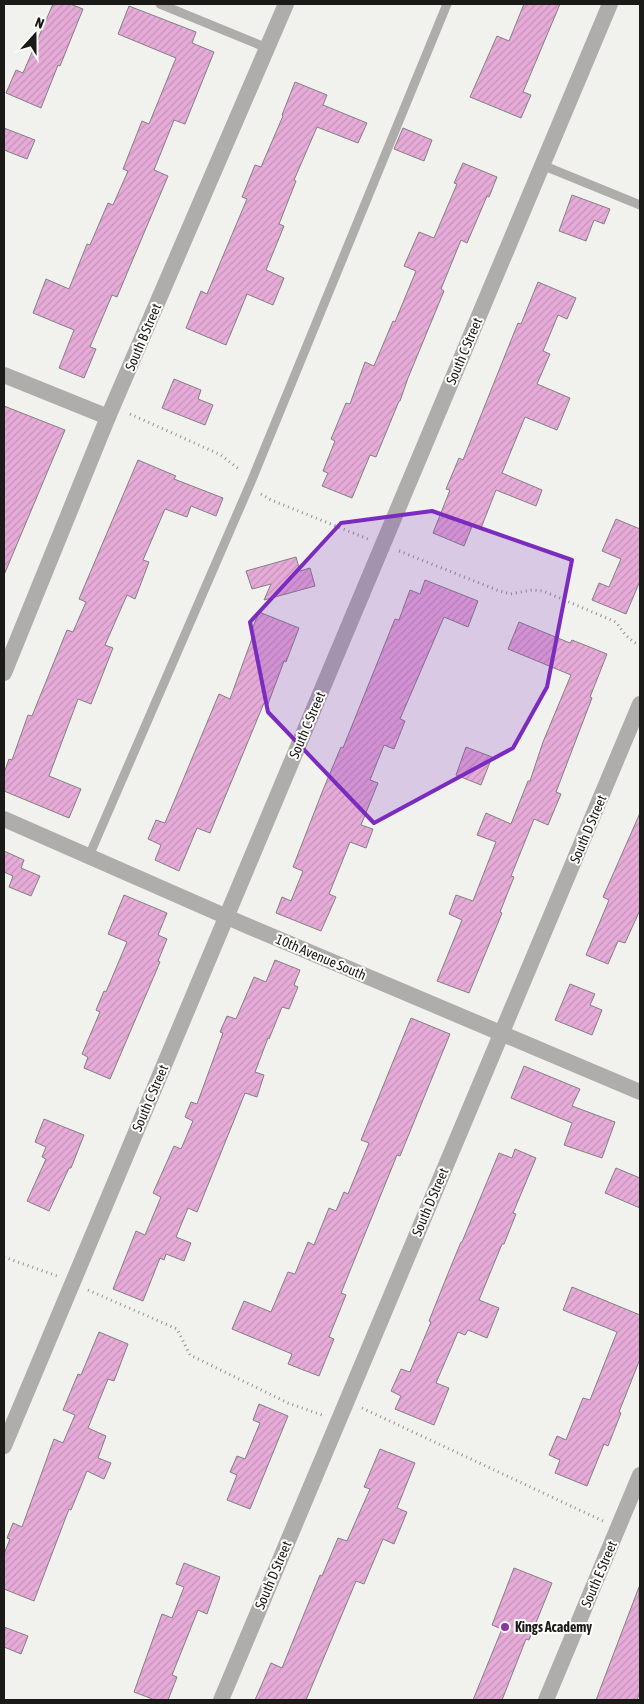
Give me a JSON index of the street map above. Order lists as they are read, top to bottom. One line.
{"streets":{"street":["South B Street","South C Street","South D Street","10th Avenue South","South E Street"]},"crossings":[["South C Street","10th Avenue South"],["South D Street","10th Avenue South"]],"places":["Kings Academy"],"north":"top"}
